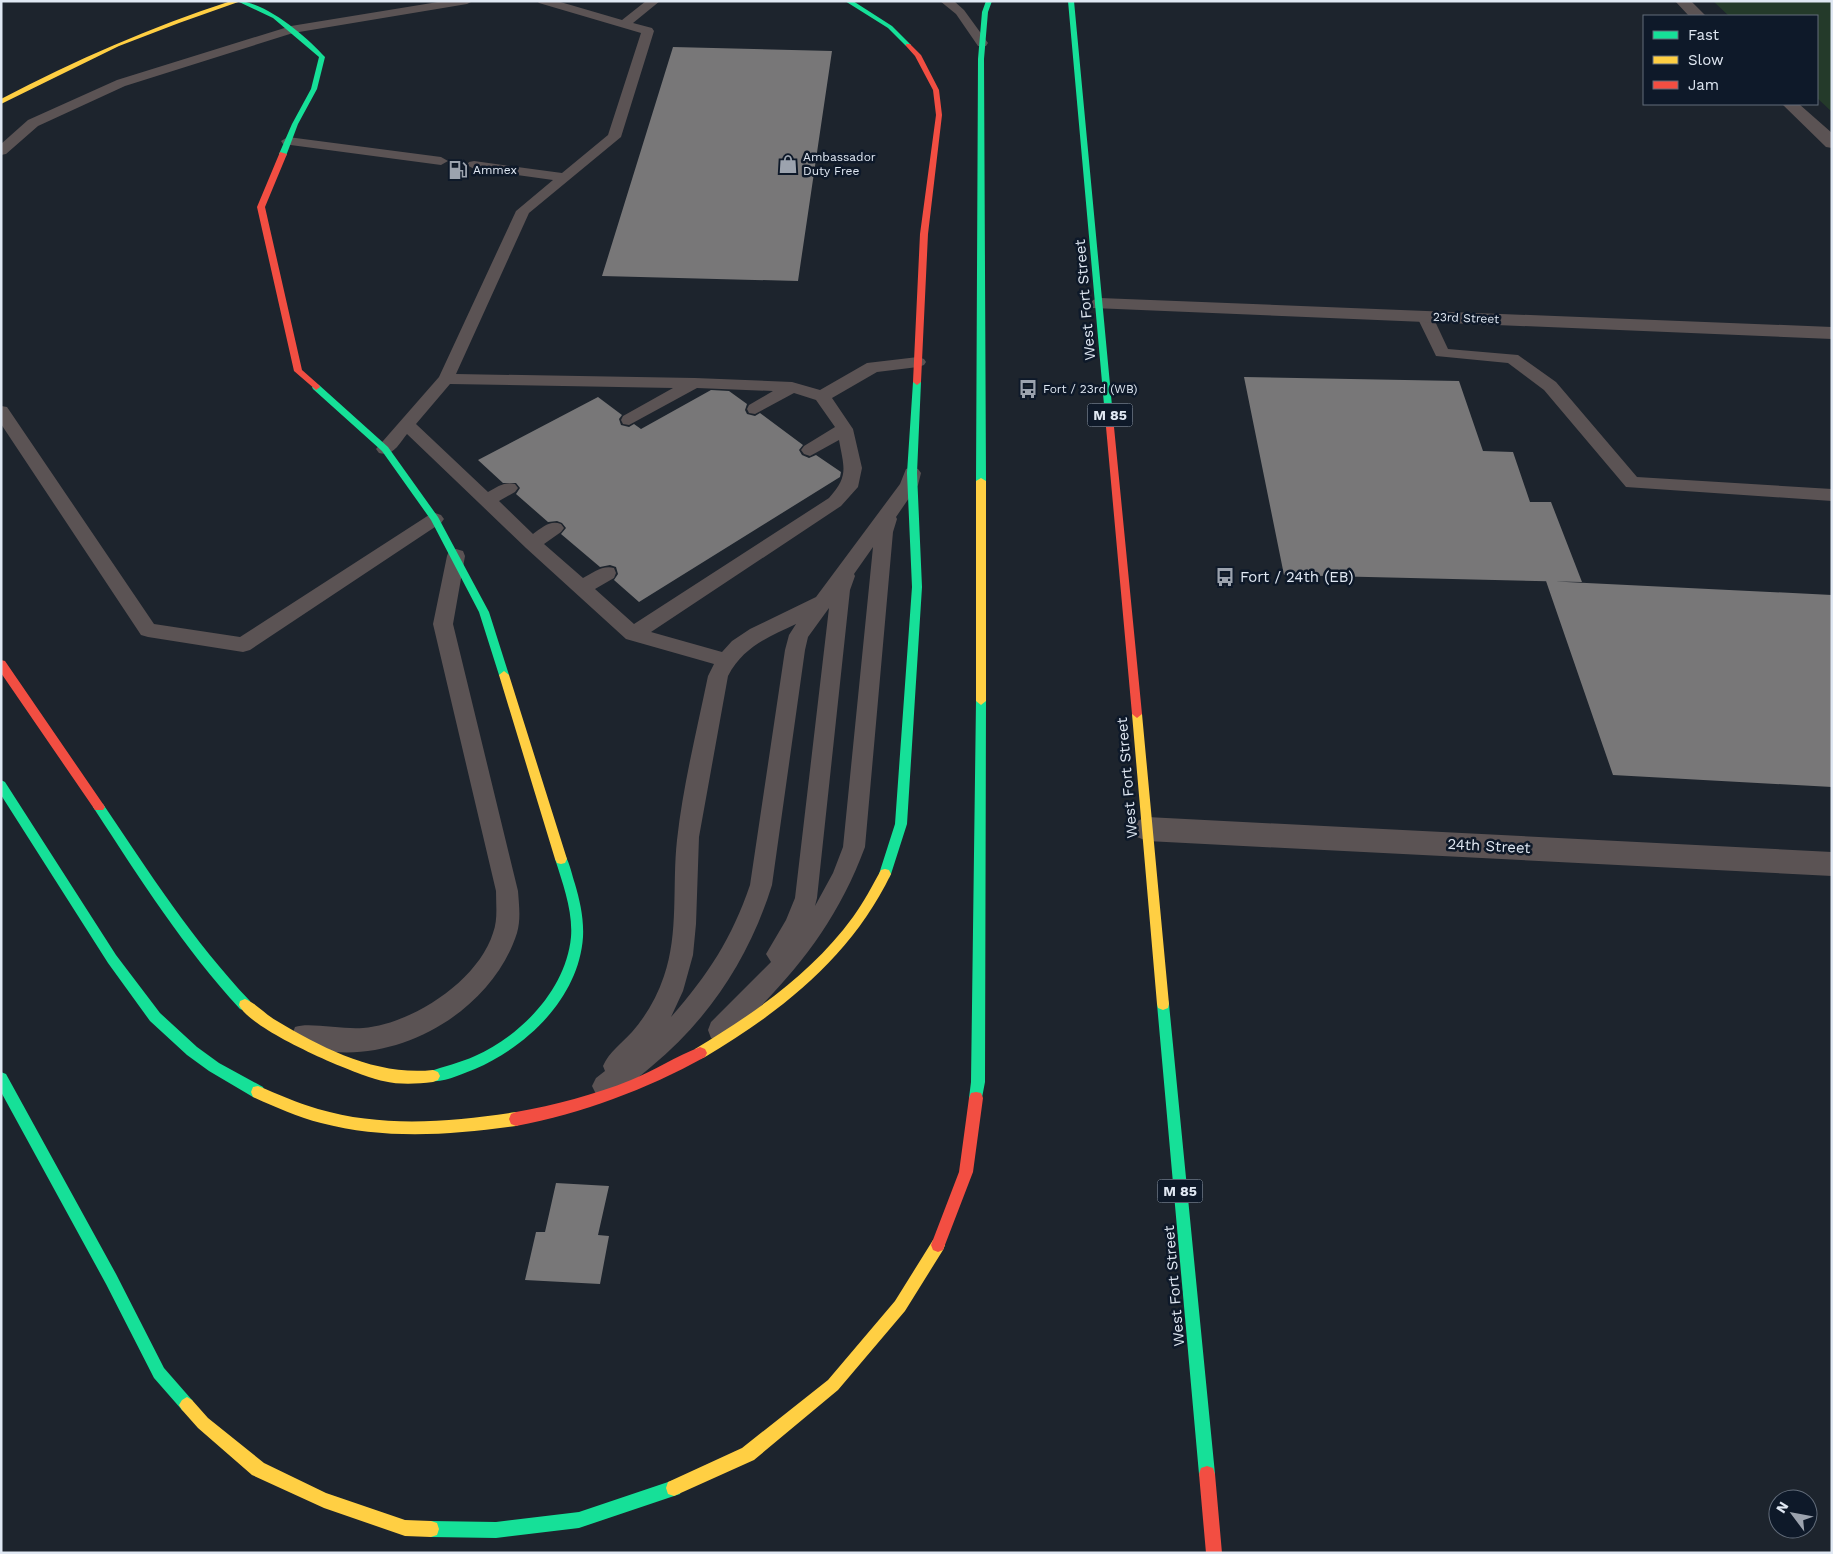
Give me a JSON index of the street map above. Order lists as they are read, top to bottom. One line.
{"streets":{"main road":["West Fort Street","M 85"],"street":["23rd Street","24th Street"]},"crossings":[["West Fort Street","23rd Street"],["West Fort Street","24th Street"]],"places":{"shop":["Ambassador Duty Free"],"fuel station":["Ammex"],"bus stop":["Fort / 23rd (WB)","Fort / 24th (EB)"]},"legend":["Fast","Slow","Jam"],"north":"top left"}
